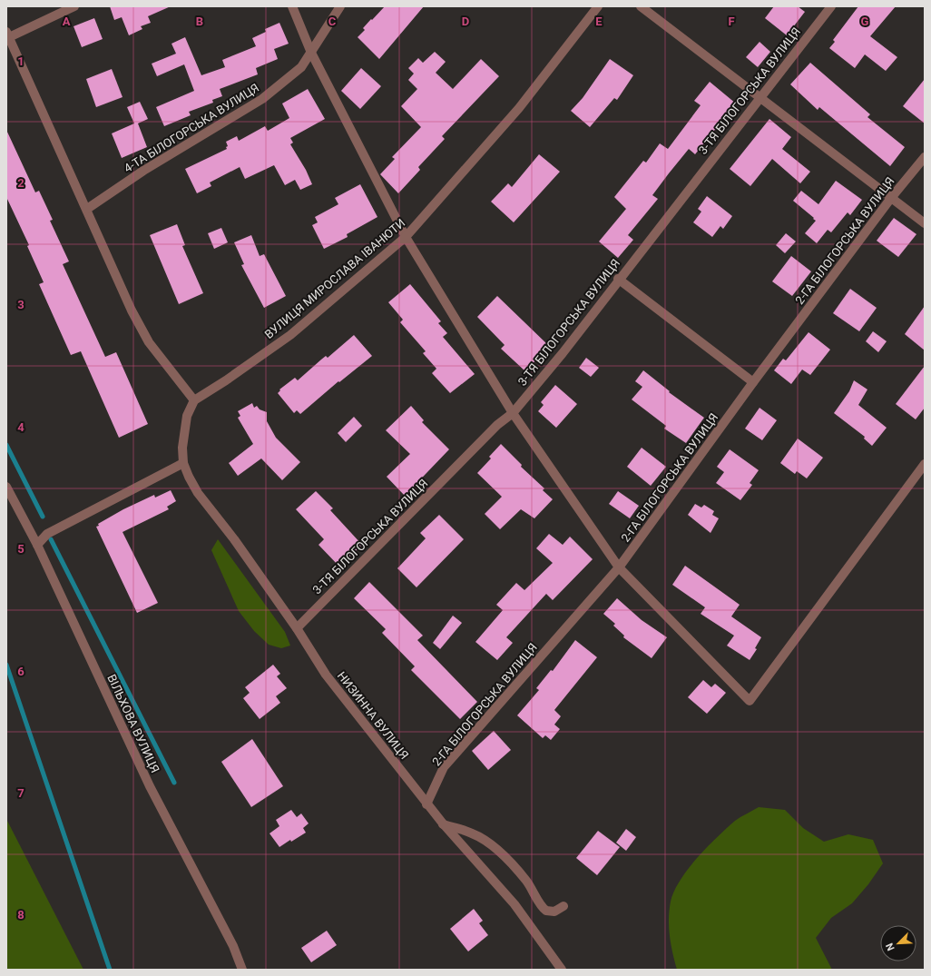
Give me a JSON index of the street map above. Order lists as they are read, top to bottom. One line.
{"streets":{"street":["3-ТЯ БІЛОГОРСЬКА ВУЛИЦЯ","4-ТА БІЛОГОРСЬКА ВУЛИЦЯ","2-ГА БІЛОГОРСЬКА ВУЛИЦЯ","ВУЛИЦЯ МИРОСЛАВА ІВАНЮТИ","НИЗИННА ВУЛИЦЯ","ВІЛЬХОВА ВУЛИЦЯ"]},"crossings":[["3-ТЯ БІЛОГОРСЬКА ВУЛИЦЯ","НИЗИННА ВУЛИЦЯ"],["2-ГА БІЛОГОРСЬКА ВУЛИЦЯ","НИЗИННА ВУЛИЦЯ"]],"north":"bottom left","grid":{"columns":["A","B","C","D","E","F","G"],"rows":["1","2","3","4","5","6","7","8"]}}
